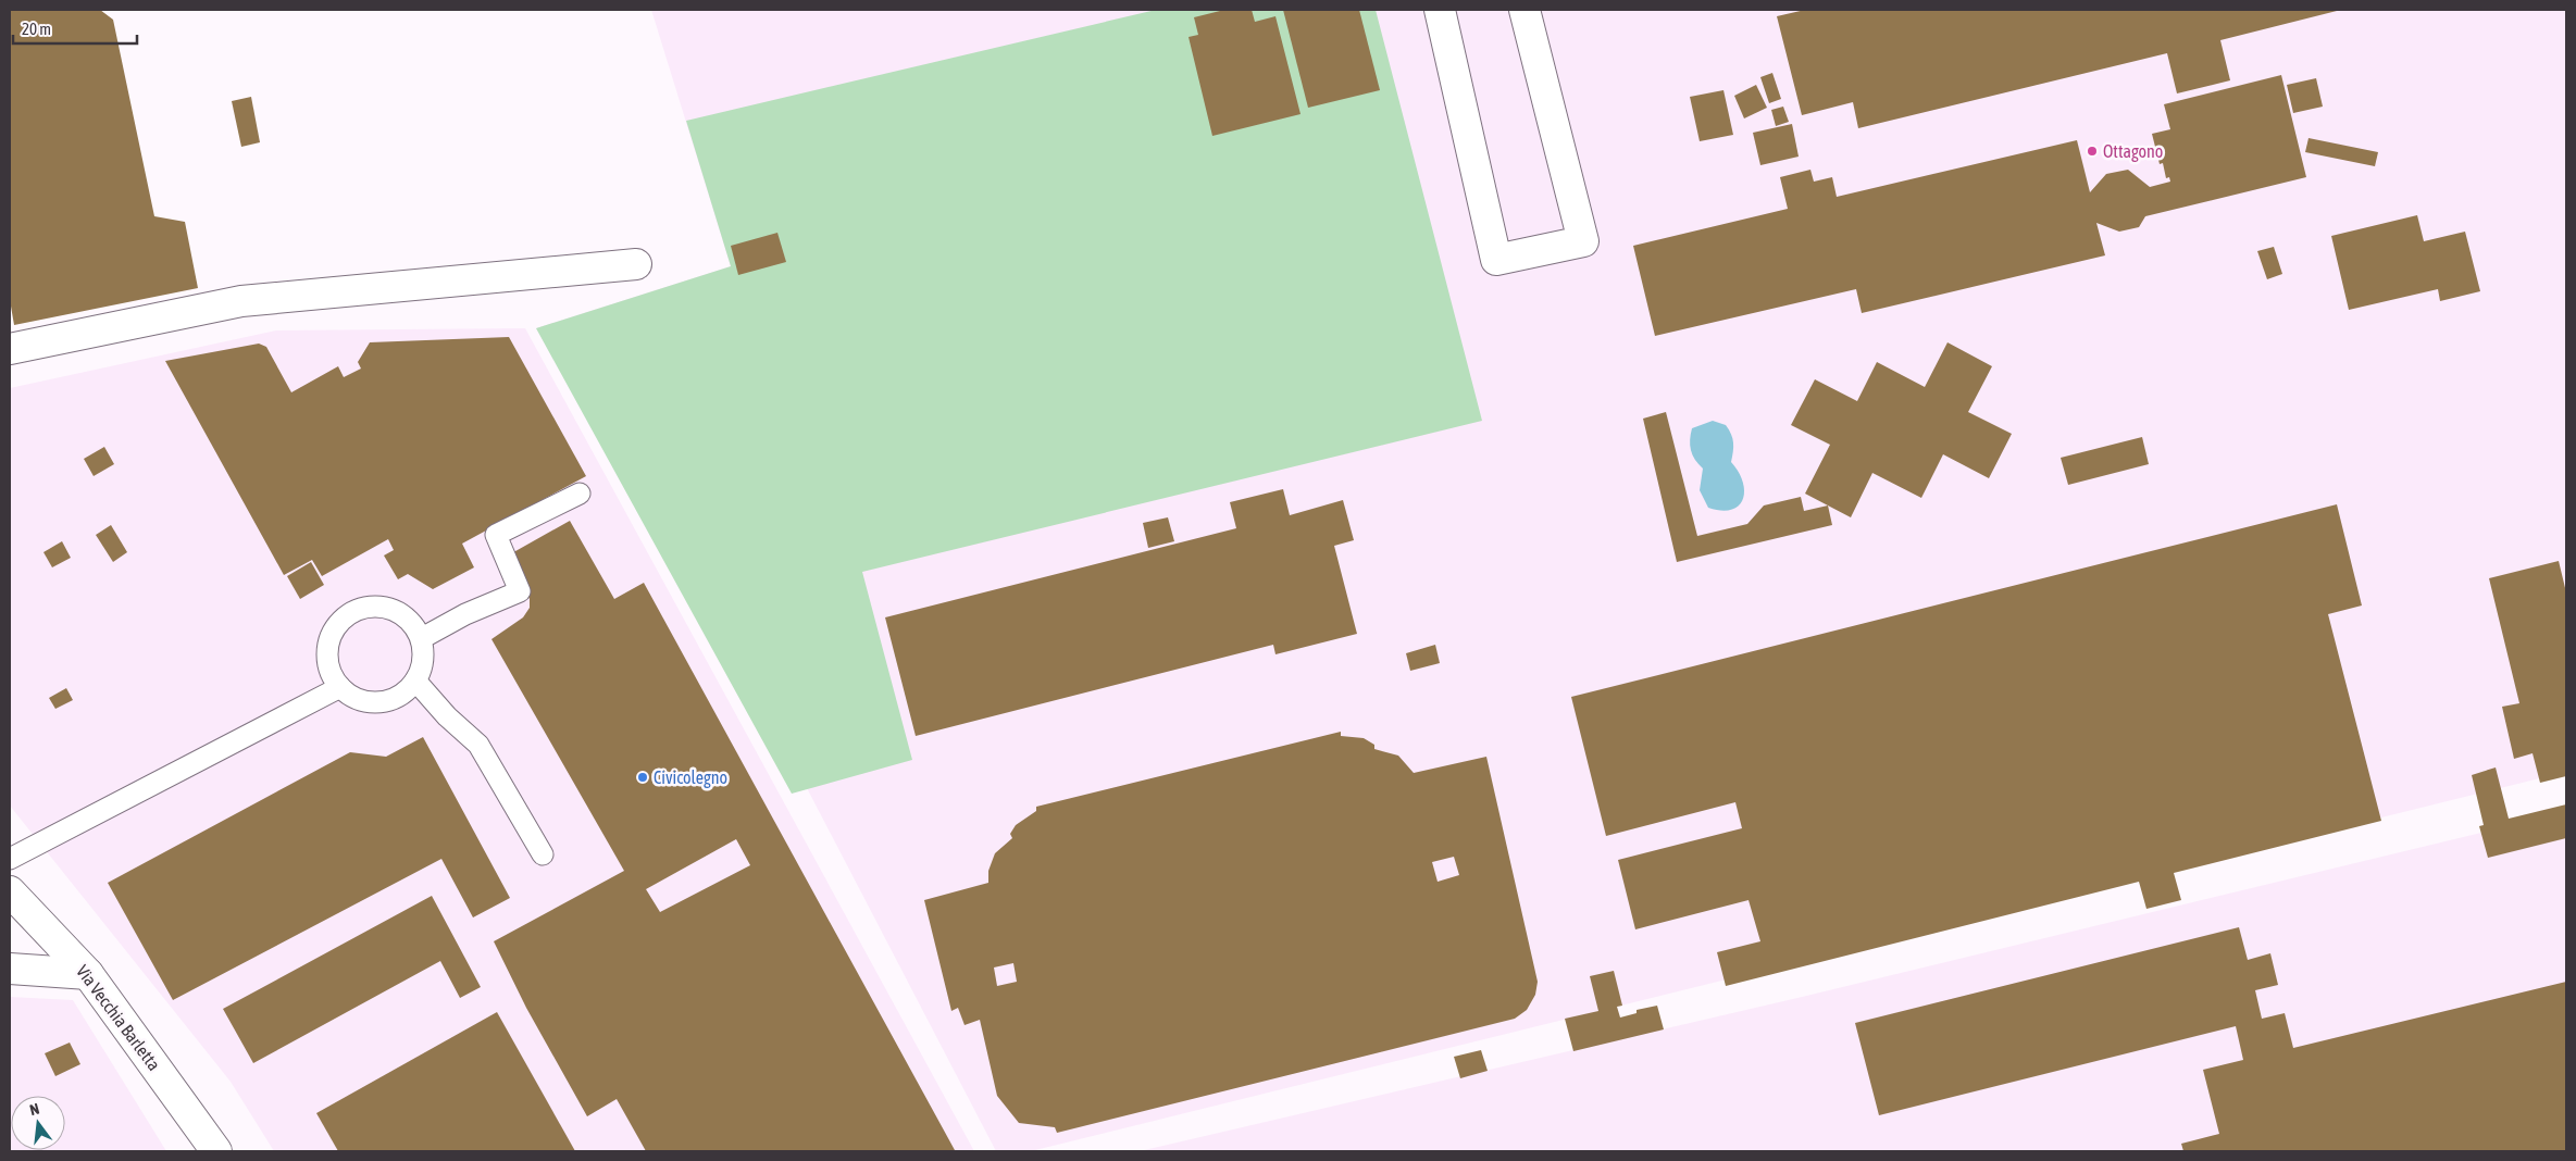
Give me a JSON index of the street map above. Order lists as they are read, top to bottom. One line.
{"streets":{"street":["Via Vecchia Barletta"]},"places":["Ottagono","Civicolegno"],"scale_bar":"20 m","north":"top"}
